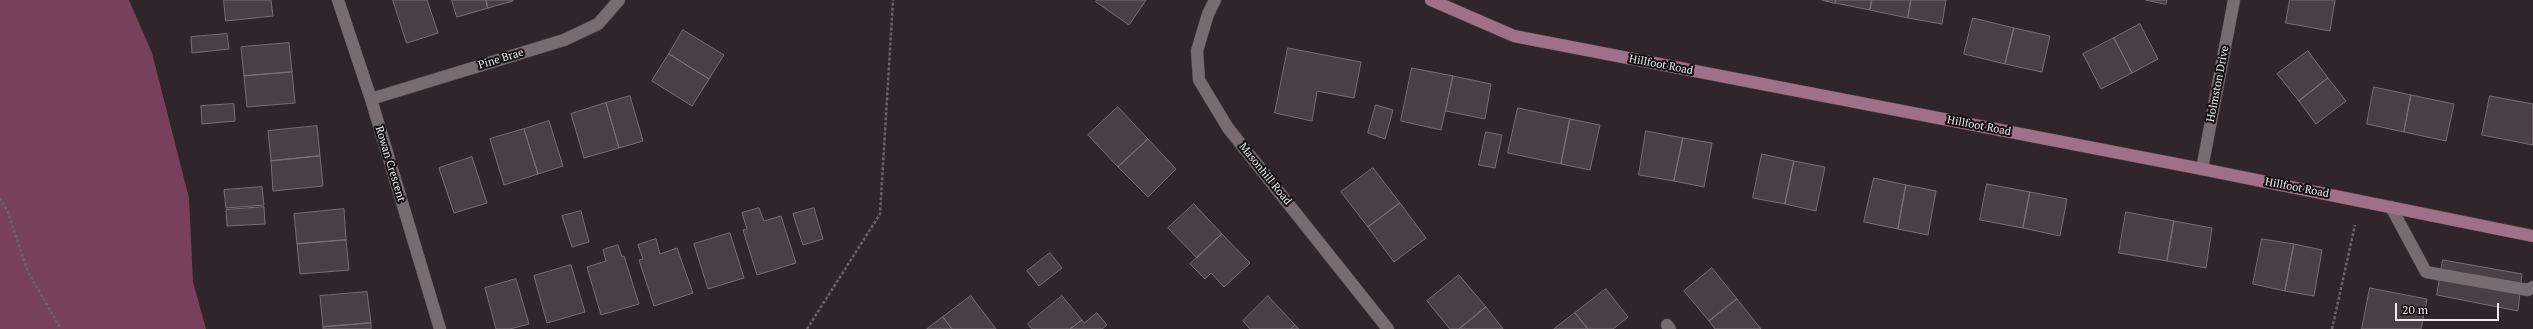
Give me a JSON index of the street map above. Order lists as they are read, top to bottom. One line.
{"streets":{"street":["Pine Brae","Hillfoot Road","Holmston Drive","Rowan Crescent","Masonhill Road"]},"crossings":[["Pine Brae","Rowan Crescent"],["Hillfoot Road","Holmston Drive"]],"scale_bar":"20 m"}
